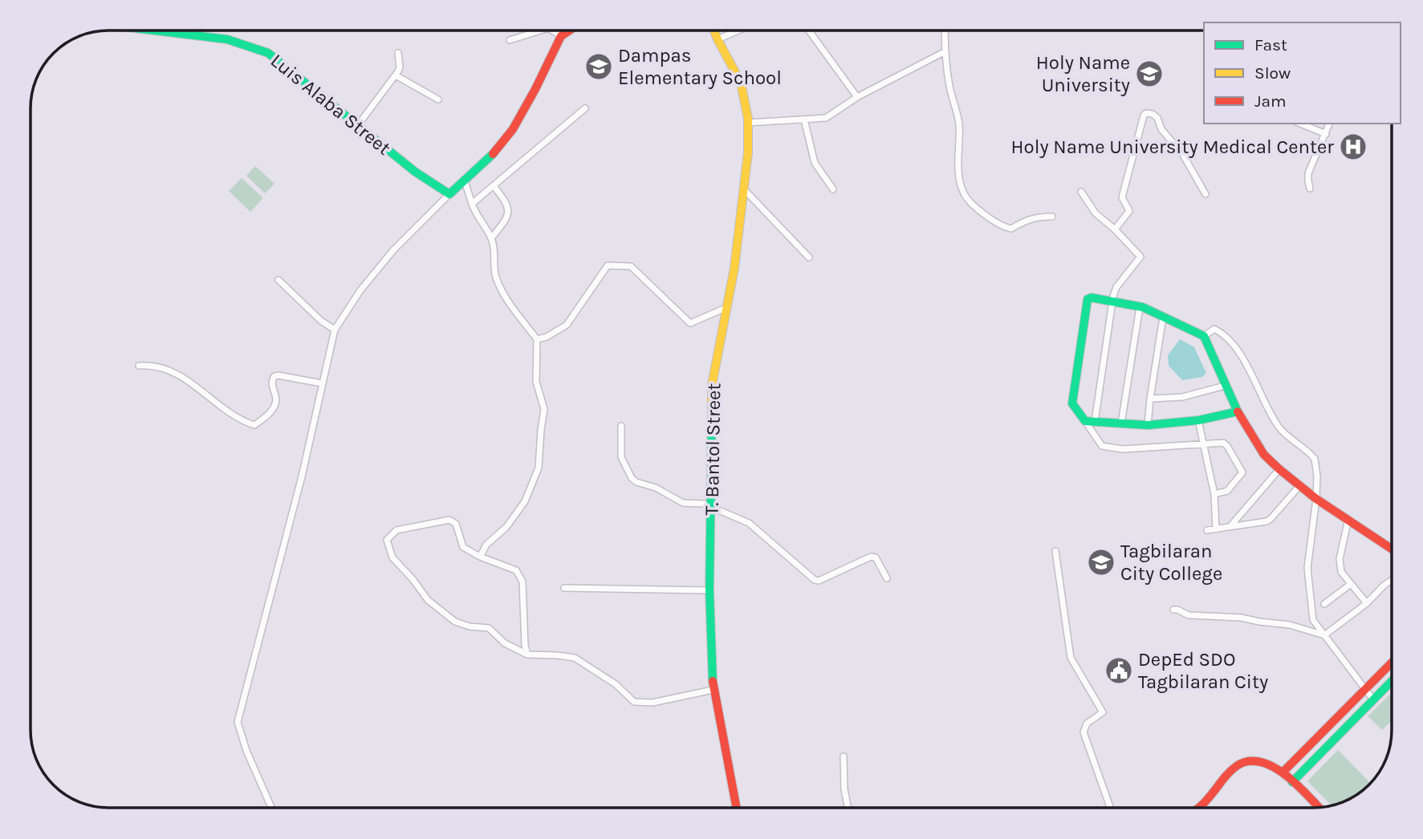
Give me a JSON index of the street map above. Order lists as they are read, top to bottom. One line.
{"streets":{"street":["Luis Alaba Street","T. Bantol Street"]},"places":{"school or university":["Dampas Elementary School","Holy Name University","Tagbilaran City College"],"hospital":["Holy Name University Medical Center"],"public building":["DepEd SDO Tagbilaran City"]},"legend":["Fast","Slow","Jam"]}
